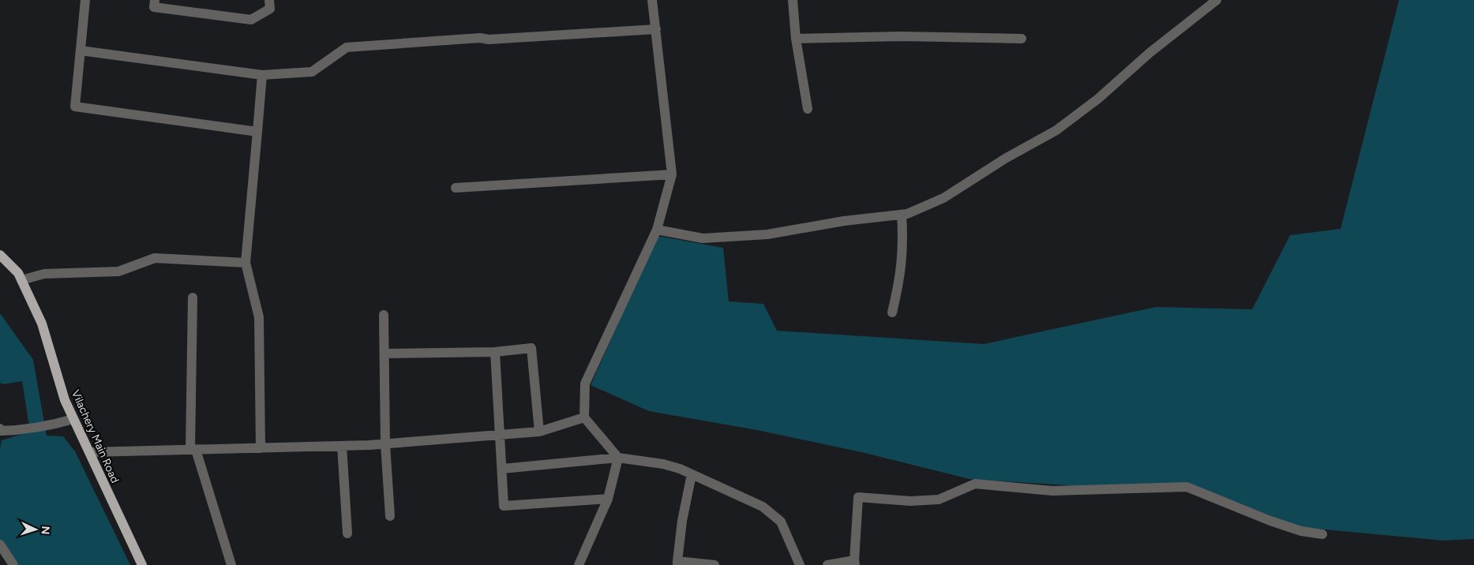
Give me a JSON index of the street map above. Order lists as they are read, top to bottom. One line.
{"streets":{"main road":["Vilachery Main Road"]},"north":"right"}
